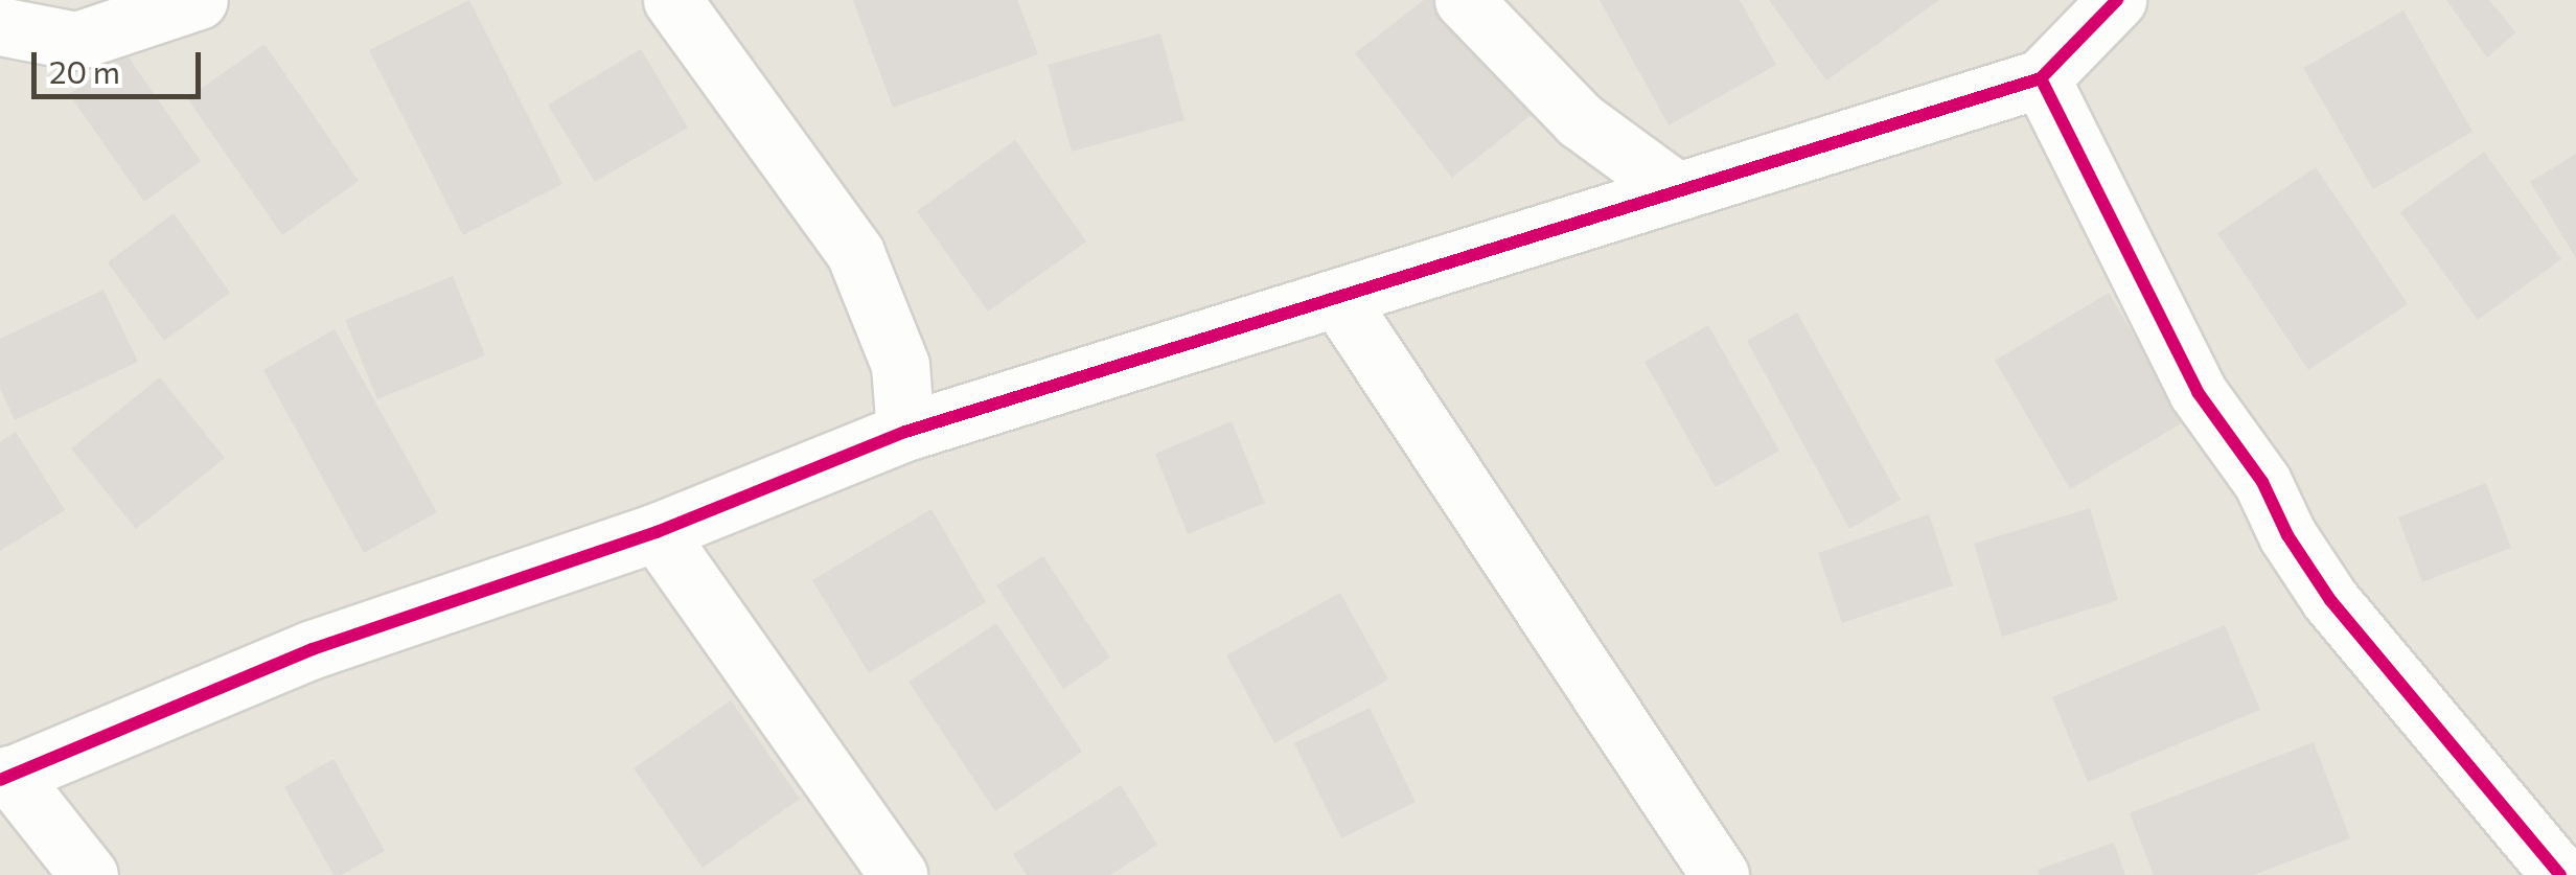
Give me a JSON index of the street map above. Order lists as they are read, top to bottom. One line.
{"scale_bar":"20 m"}
